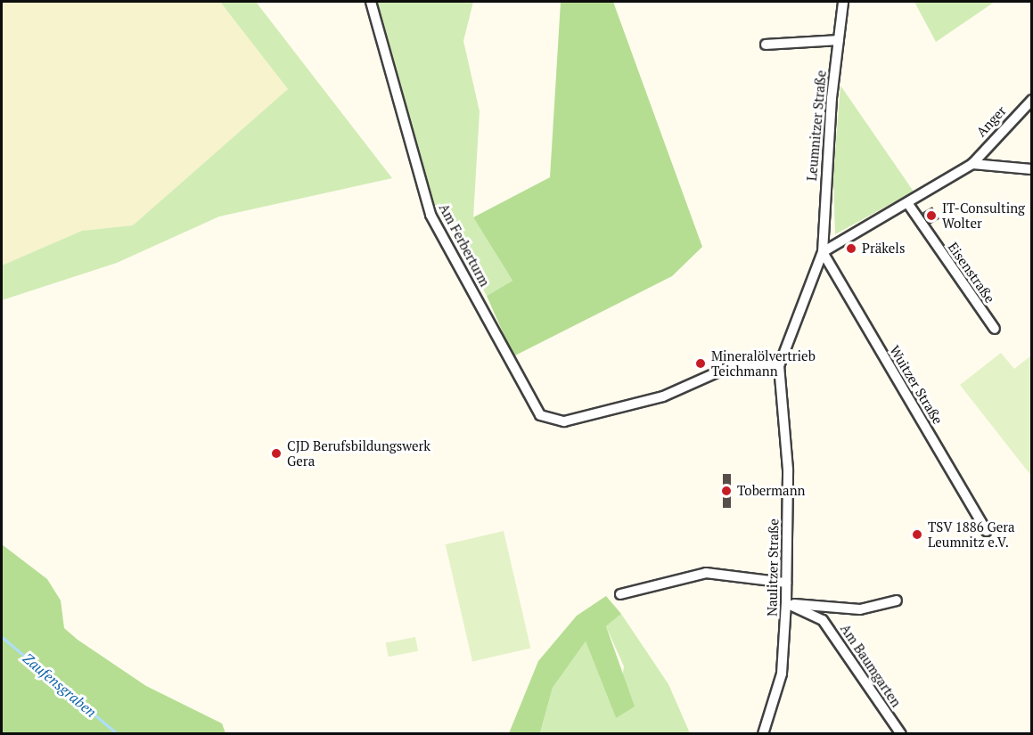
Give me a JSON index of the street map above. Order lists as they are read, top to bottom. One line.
{"streets":{"street":["Anger","Leumnitzer Straße","Am Ferberturm","Eisenstraße","Wuitzer Straße","Naulitzer Straße","Am Baumgarten"]},"crossings":[["Leumnitzer Straße","Wuitzer Straße"],["Leumnitzer Straße","Naulitzer Straße"],["Am Ferberturm","Naulitzer Straße"],["Wuitzer Straße","Naulitzer Straße"],["Naulitzer Straße","Am Baumgarten"]],"water":["Zaufensgraben"],"places":["IT-Consulting Wolter","Präkels","Mineralölvertrieb Teichmann","CJD Berufsbildungswerk Gera","Tobermann","TSV 1886 Gera Leumnitz e.V."]}
